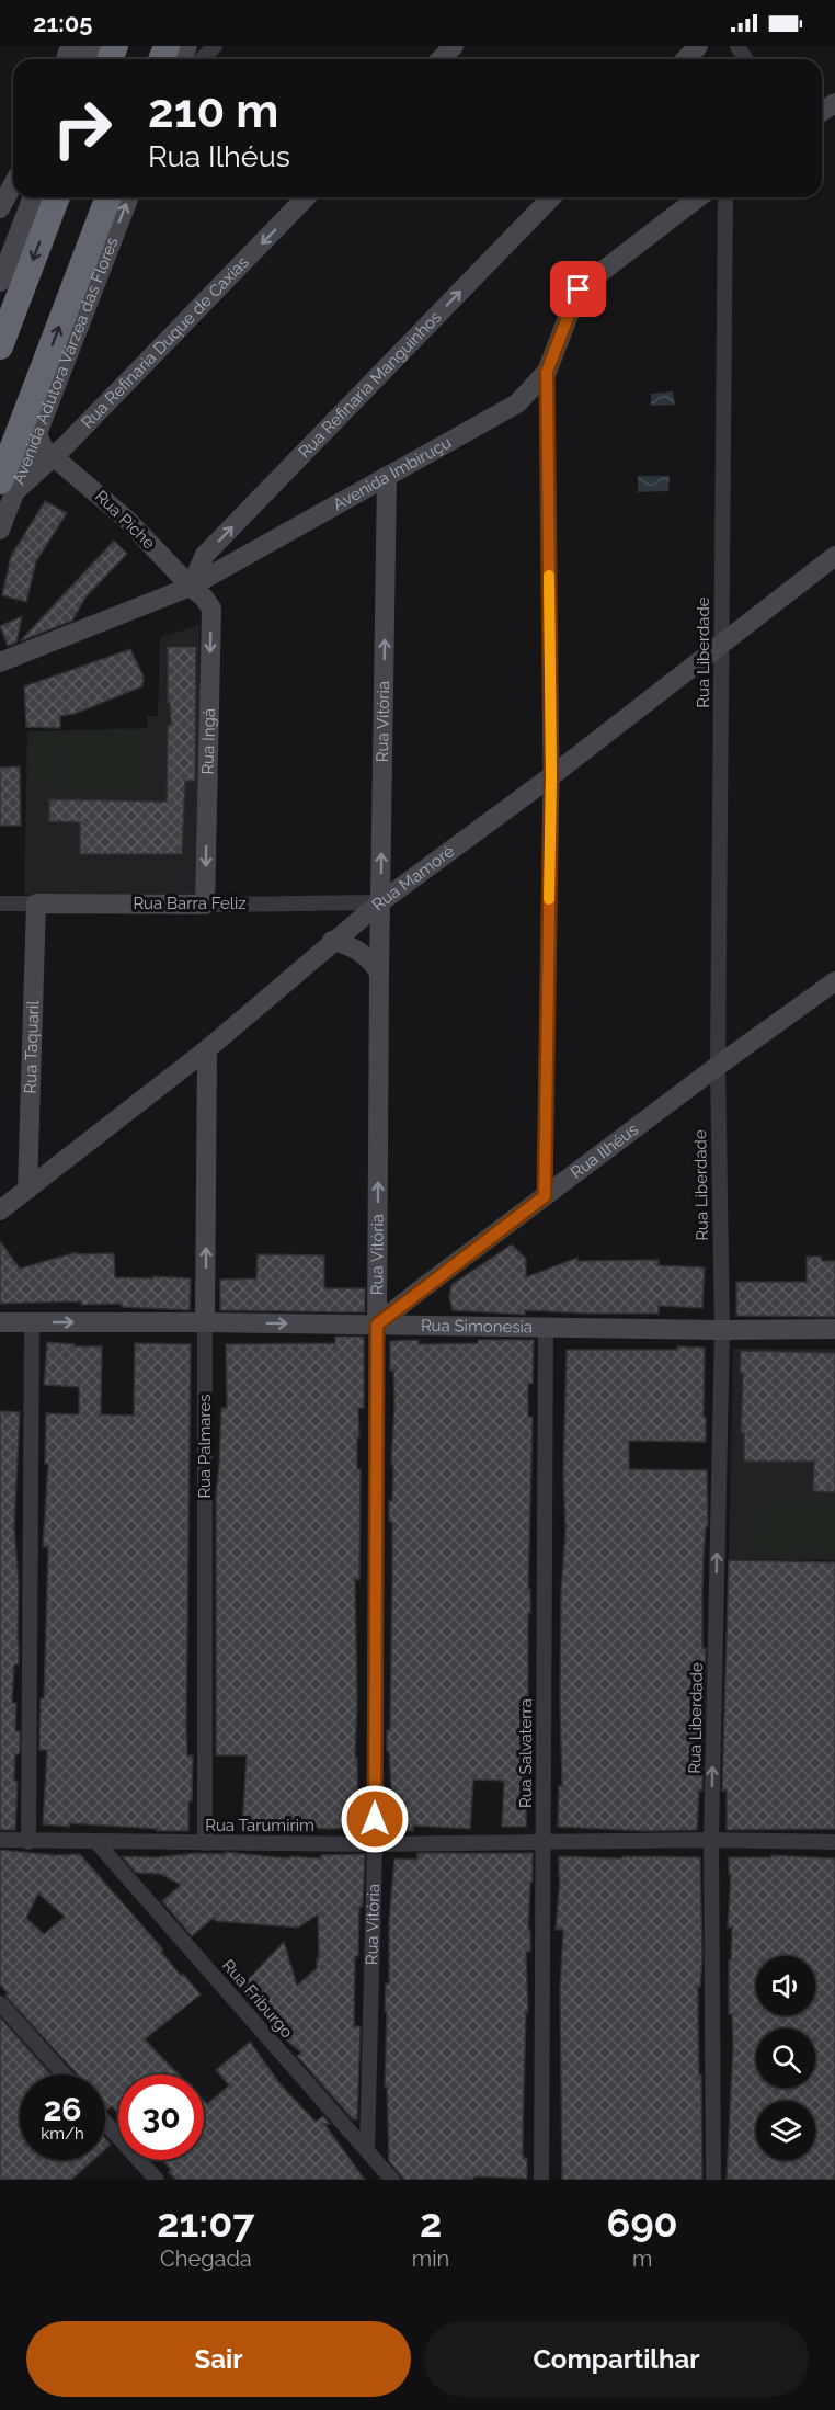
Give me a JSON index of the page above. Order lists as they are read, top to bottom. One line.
{"streets":{"street":["Rua Refinaria Duque de Caxias","Avenida Adutora Várzea das Flores","Rua Refinaria Manguinhos","Avenida Imbiruçu","Rua Piche","Rua Liberdade","Rua Vitória","Rua Ingá","Rua Mamoré","Rua Barra Feliz","Rua Taquaril","Rua Ilhéus","Rua Simonesia","Rua Palmares","Rua Salvaterra","Rua Tarumirim","Rua Friburgo"]},"crossings":[["Rua Refinaria Duque de Caxias","Avenida Adutora Várzea das Flores"],["Rua Refinaria Duque de Caxias","Rua Piche"],["Avenida Adutora Várzea das Flores","Rua Piche"],["Rua Refinaria Manguinhos","Avenida Imbiruçu"],["Rua Refinaria Manguinhos","Rua Piche"],["Rua Refinaria Manguinhos","Rua Ingá"],["Avenida Imbiruçu","Rua Piche"],["Avenida Imbiruçu","Rua Vitória"],["Avenida Imbiruçu","Rua Ingá"],["Rua Piche","Rua Ingá"],["Rua Liberdade","Rua Mamoré"],["Rua Liberdade","Rua Ilhéus"],["Rua Liberdade","Rua Simonesia"],["Rua Liberdade","Rua Tarumirim"],["Rua Vitória","Rua Mamoré"],["Rua Vitória","Rua Barra Feliz"],["Rua Vitória","Rua Ilhéus"],["Rua Vitória","Rua Simonesia"],["Rua Vitória","Rua Tarumirim"],["Rua Vitória","Rua Friburgo"],["Rua Ingá","Rua Barra Feliz"],["Rua Mamoré","Rua Barra Feliz"],["Rua Mamoré","Rua Taquaril"],["Rua Mamoré","Rua Palmares"],["Rua Barra Feliz","Rua Taquaril"],["Rua Ilhéus","Rua Simonesia"],["Rua Simonesia","Rua Palmares"],["Rua Simonesia","Rua Salvaterra"],["Rua Palmares","Rua Tarumirim"],["Rua Salvaterra","Rua Tarumirim"],["Rua Tarumirim","Rua Friburgo"]],"one_way":["Rua Refinaria Duque de Caxias","Rua Refinaria Manguinhos","Rua Ingá","Rua Simonesia"],"page":{"status":"21:05","turn":["210 m","Rua Ilhéus"],"speed":"26 km/h","limit":"30","eta":["21:07","Chegada","2","min","690","m"],"buttons":["Sair","Compartilhar"]}}
